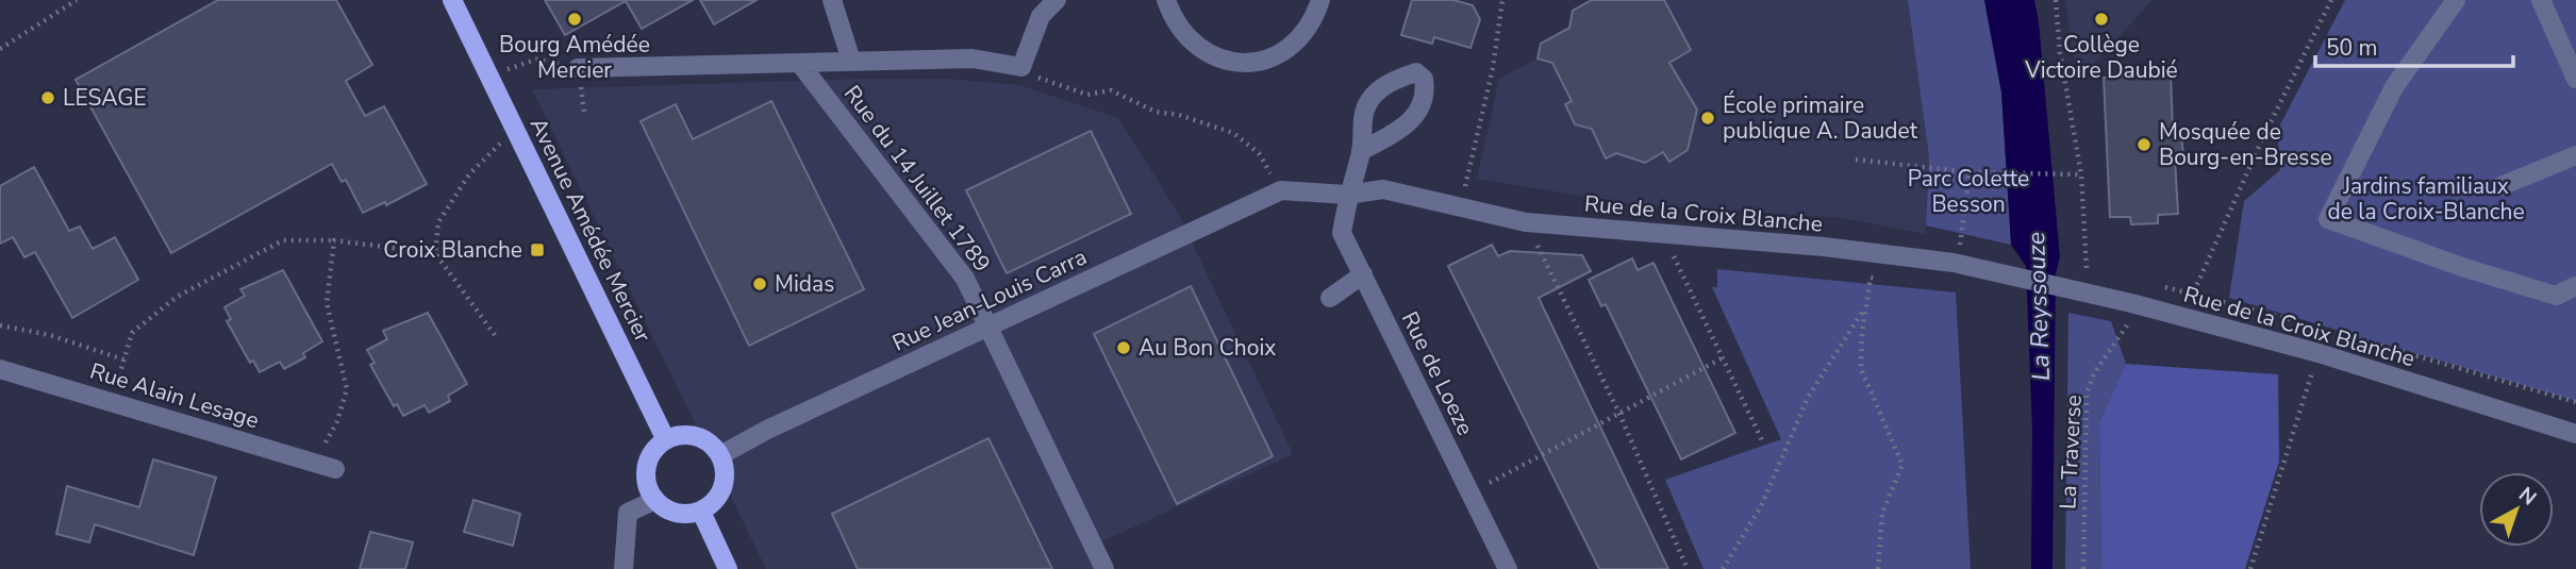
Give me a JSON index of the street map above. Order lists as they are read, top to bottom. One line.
{"streets":{"main road":["Avenue Amédée Mercier"],"street":["Rue du 14 Juillet 1789","Rue de la Croix Blanche","Rue Jean-Louis Carra","Rue de Loeze","Rue Alain Lesage"],"path":["La Traverse"]},"crossings":[["Rue du 14 Juillet 1789","Rue Jean-Louis Carra"],["Rue de la Croix Blanche","Rue Jean-Louis Carra"],["Rue de la Croix Blanche","Rue de Loeze"],["Rue de la Croix Blanche","La Traverse"],["Avenue Amédée Mercier","Rue Jean-Louis Carra"]],"water":["La Reyssouze"],"parks":["Parc Colette Besson","Jardins familiaux de la Croix-Blanche"],"places":{"other":["Bourg Amédée Mercier","Collège Victoire Daubié","LESAGE","École primaire publique A. Daudet","Mosquée de Bourg-en-Bresse","Midas","Au Bon Choix"],"transit":["Croix Blanche"]},"scale_bar":"50 m","north":"top right"}
